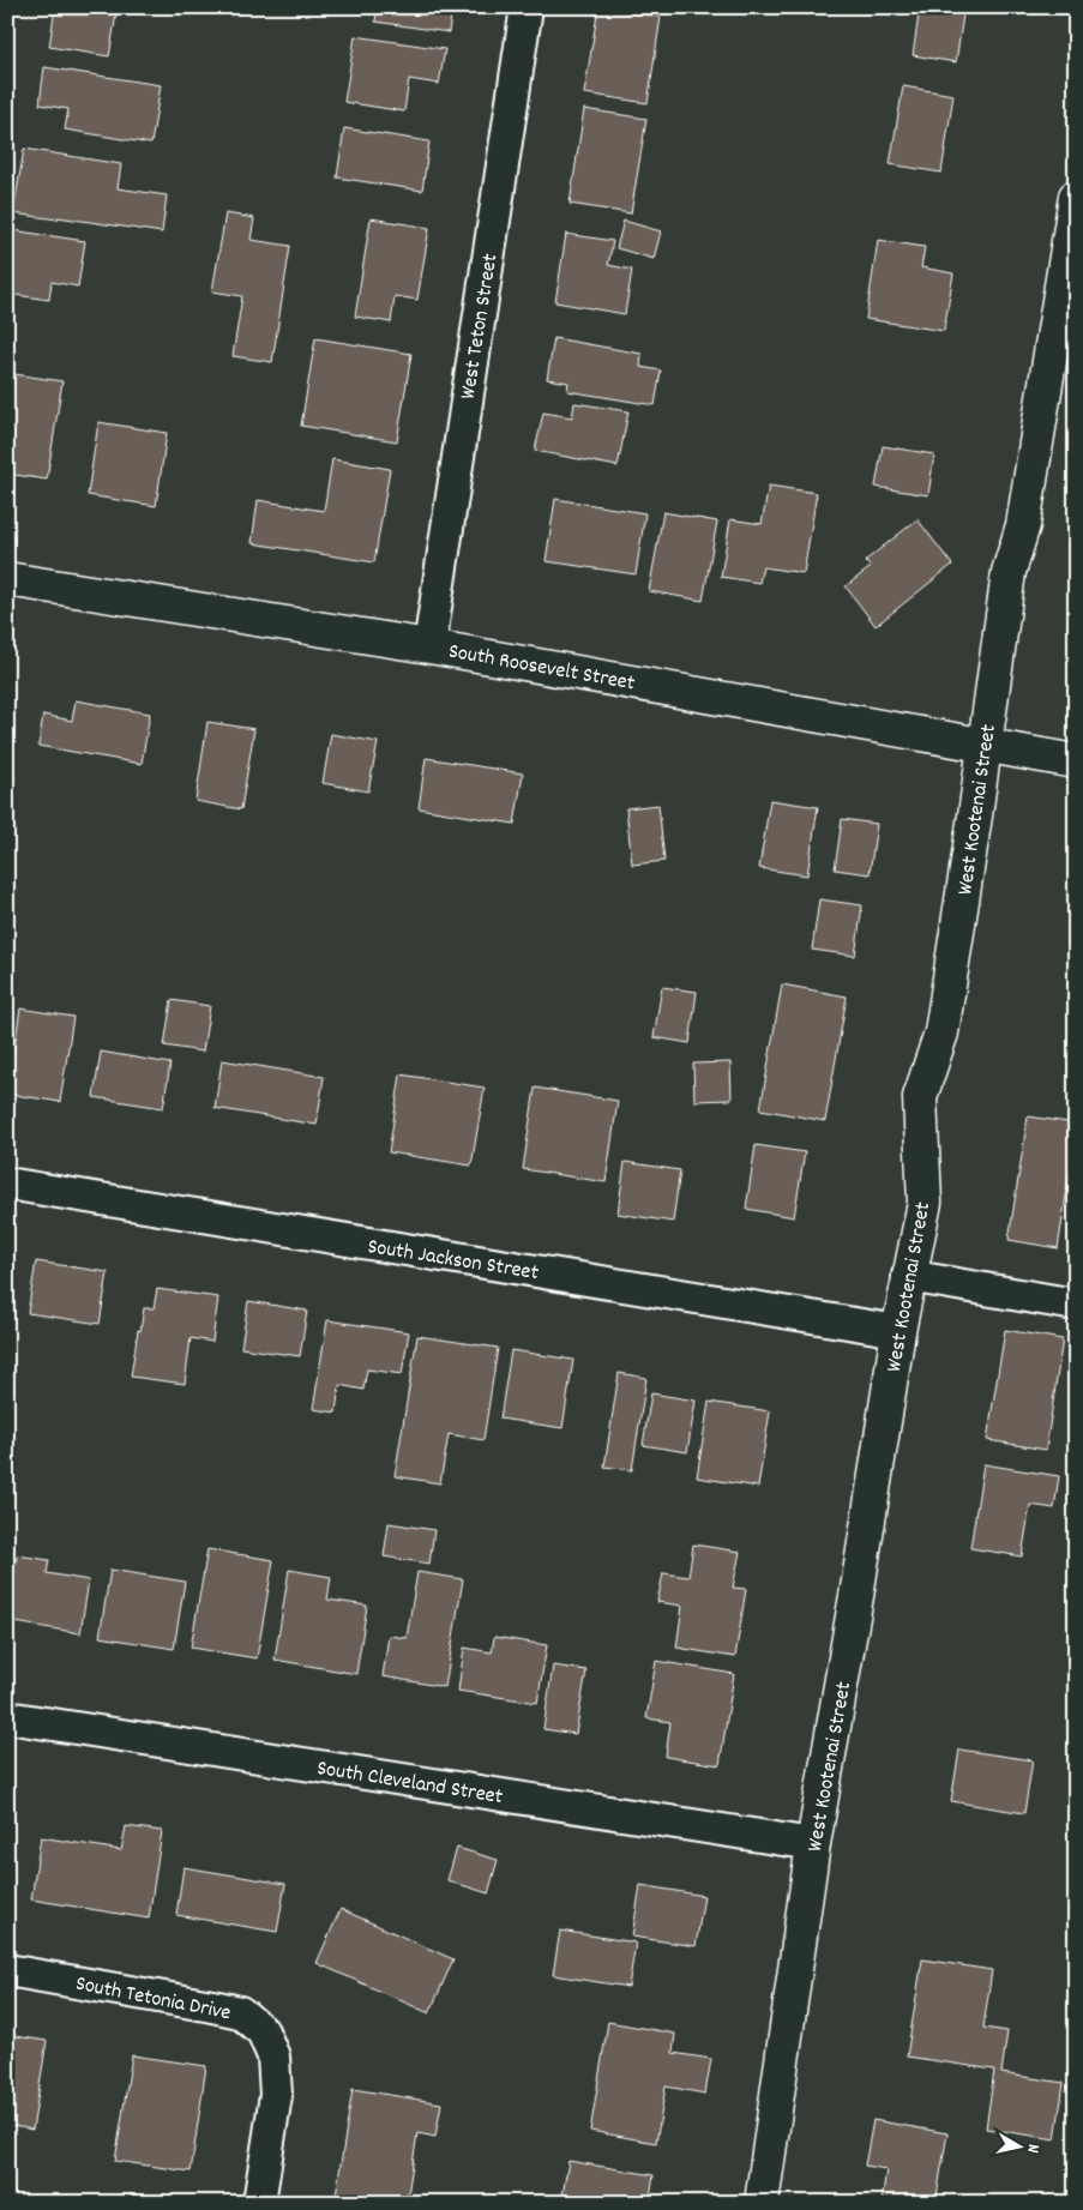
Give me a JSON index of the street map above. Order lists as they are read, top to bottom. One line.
{"streets":{"street":["West Teton Street","South Roosevelt Street","West Kootenai Street","South Jackson Street","South Cleveland Street","South Tetonia Drive"]},"crossings":[["West Teton Street","South Roosevelt Street"],["South Roosevelt Street","West Kootenai Street"],["West Kootenai Street","South Jackson Street"],["West Kootenai Street","South Cleveland Street"]],"north":"right"}
